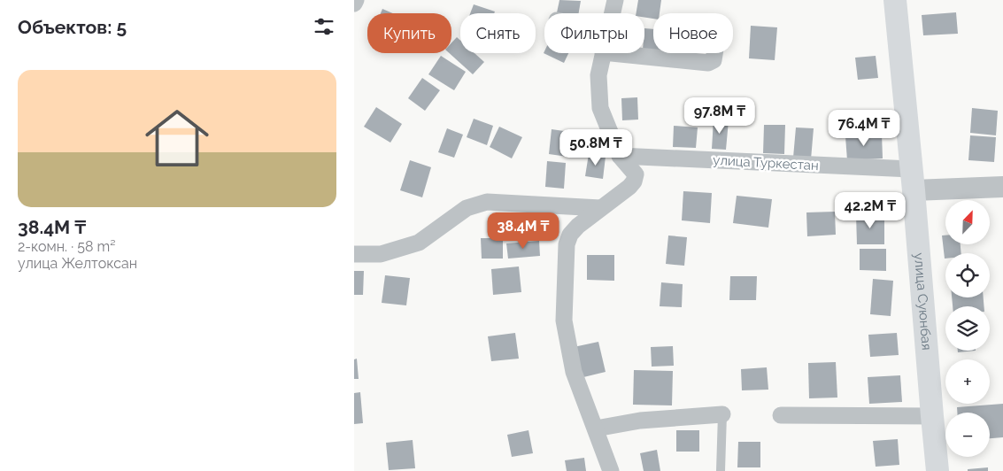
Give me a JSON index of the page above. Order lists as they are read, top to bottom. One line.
{"streets":{"main road":["улица Суюнбая"],"street":["улица Туркестан"]},"crossings":[["улица Туркестан","улица Суюнбая"]],"north":"top right","page":{"heading":"Объектов: 5","chip":["Купить","Снять","Фильтры","Новое"],"list":[{"name":"38.4M ₸","note":"2-комн. · 58 m² · улица Желтоксан"}],"price":["97.8M ₸","76.4M ₸","50.8M ₸","42.2M ₸","38.4M ₸"],"map_buttons":["+","−"]}}
